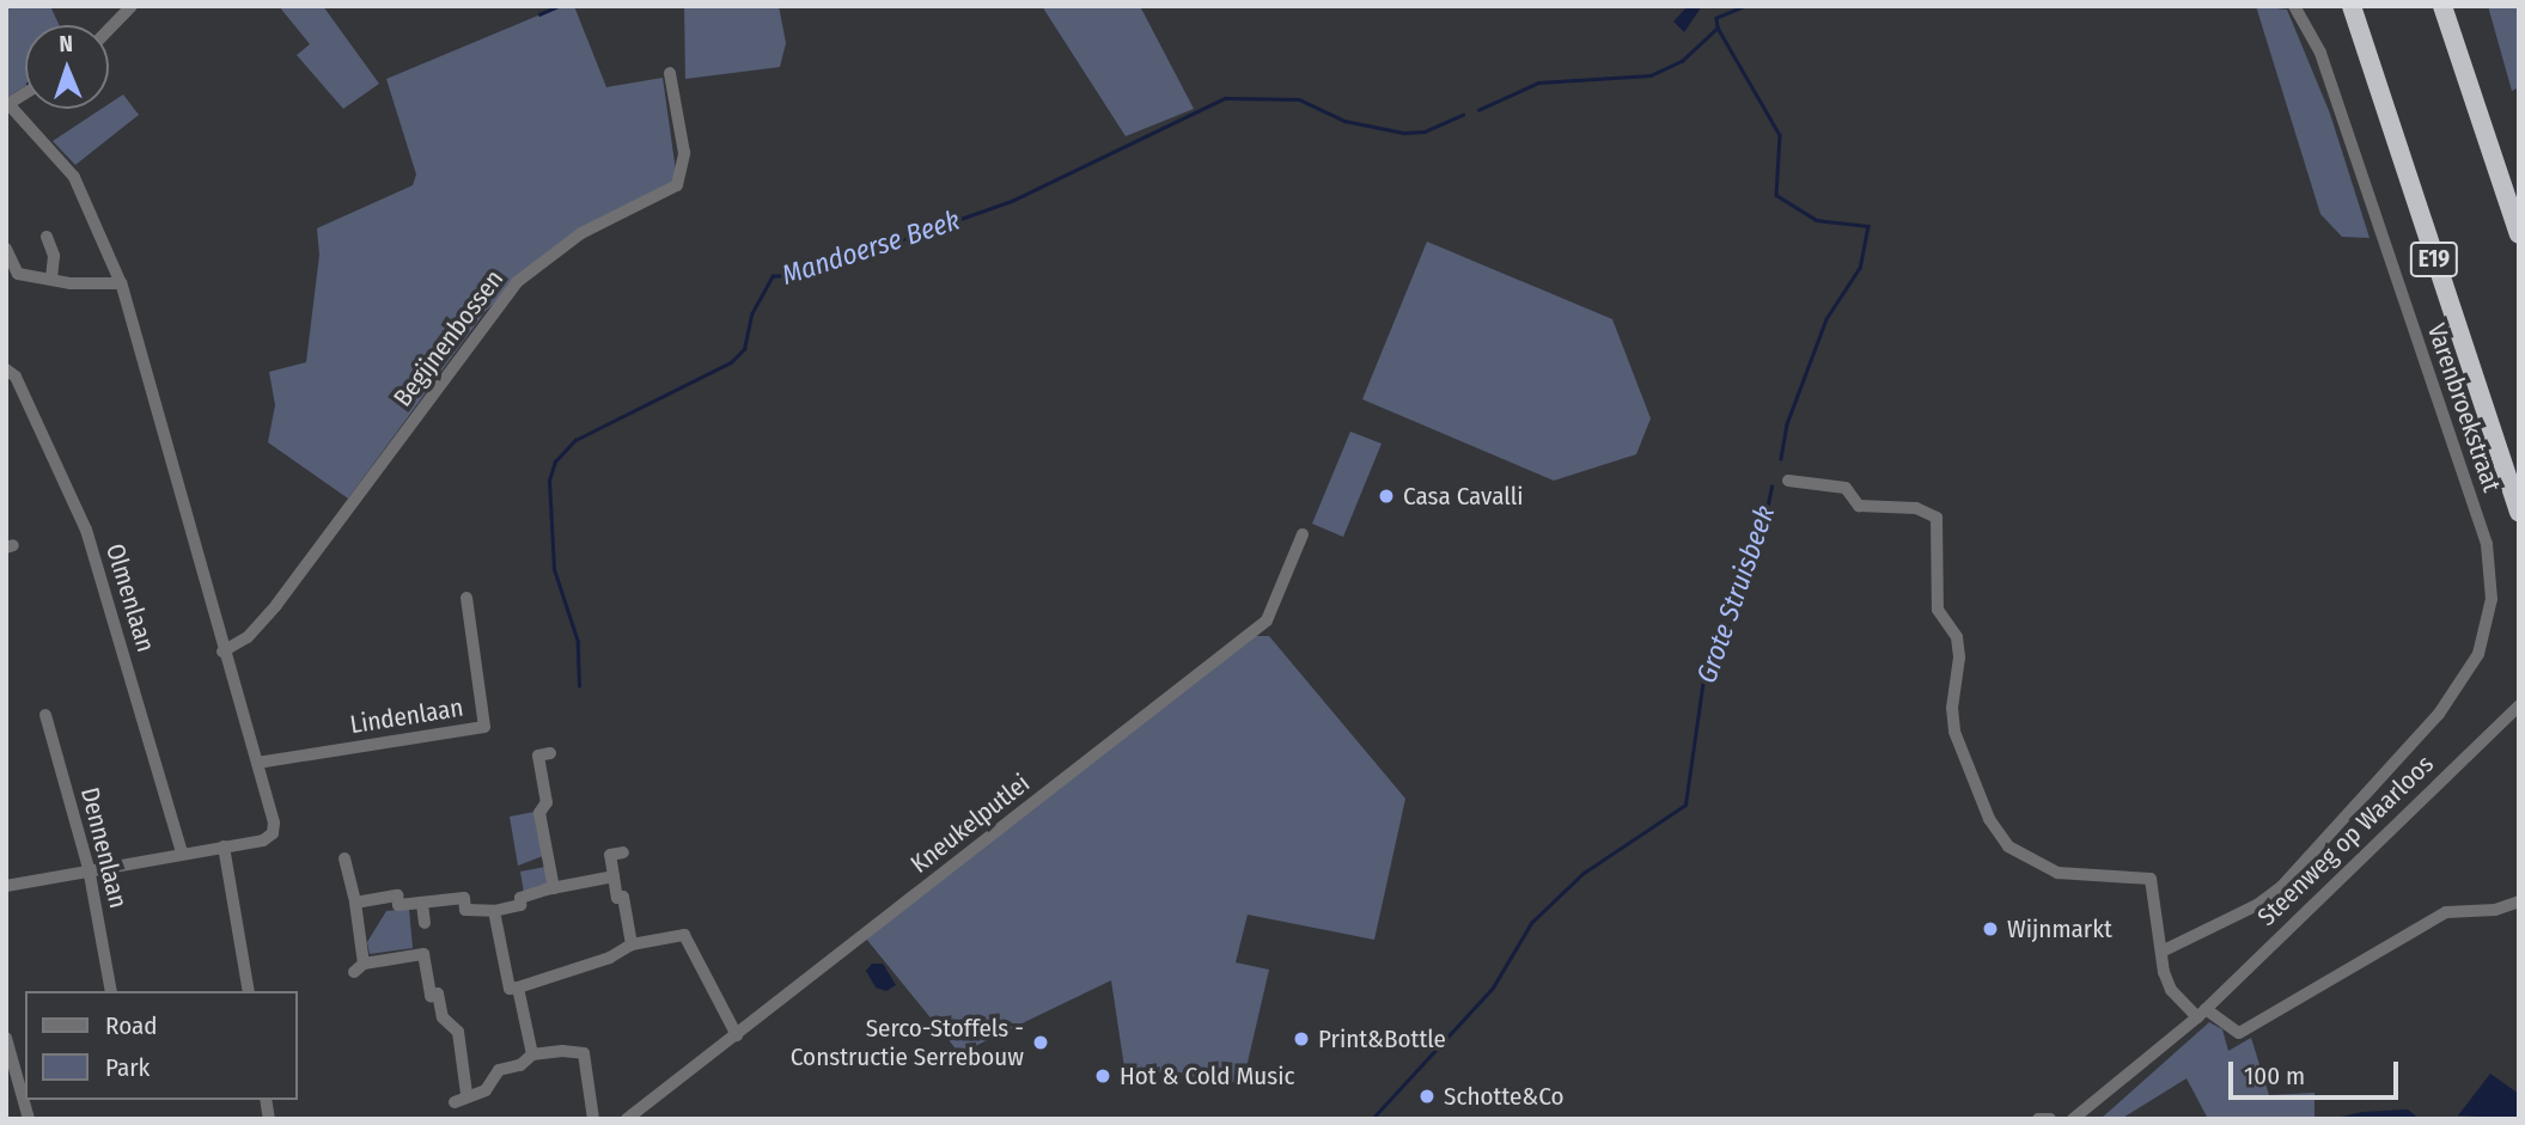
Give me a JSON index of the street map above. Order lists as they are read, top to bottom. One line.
{"streets":{"highway":["E19"],"street":["Begijnenbossen","Varenbroekstraat","Olmenlaan","Lindenlaan","Kneukelputlei","Steenweg op Waarloos","Dennenlaan"]},"water":["Mandoerse Beek","Grote Struisbeek"],"places":["Casa Cavalli","Wijnmarkt","Print&Bottle","Serco-Stoffels - Constructie Serrebouw","Hot & Cold Music","Schotte&Co"],"legend":["Road","Park"],"scale_bar":"100 m","north":"top"}
